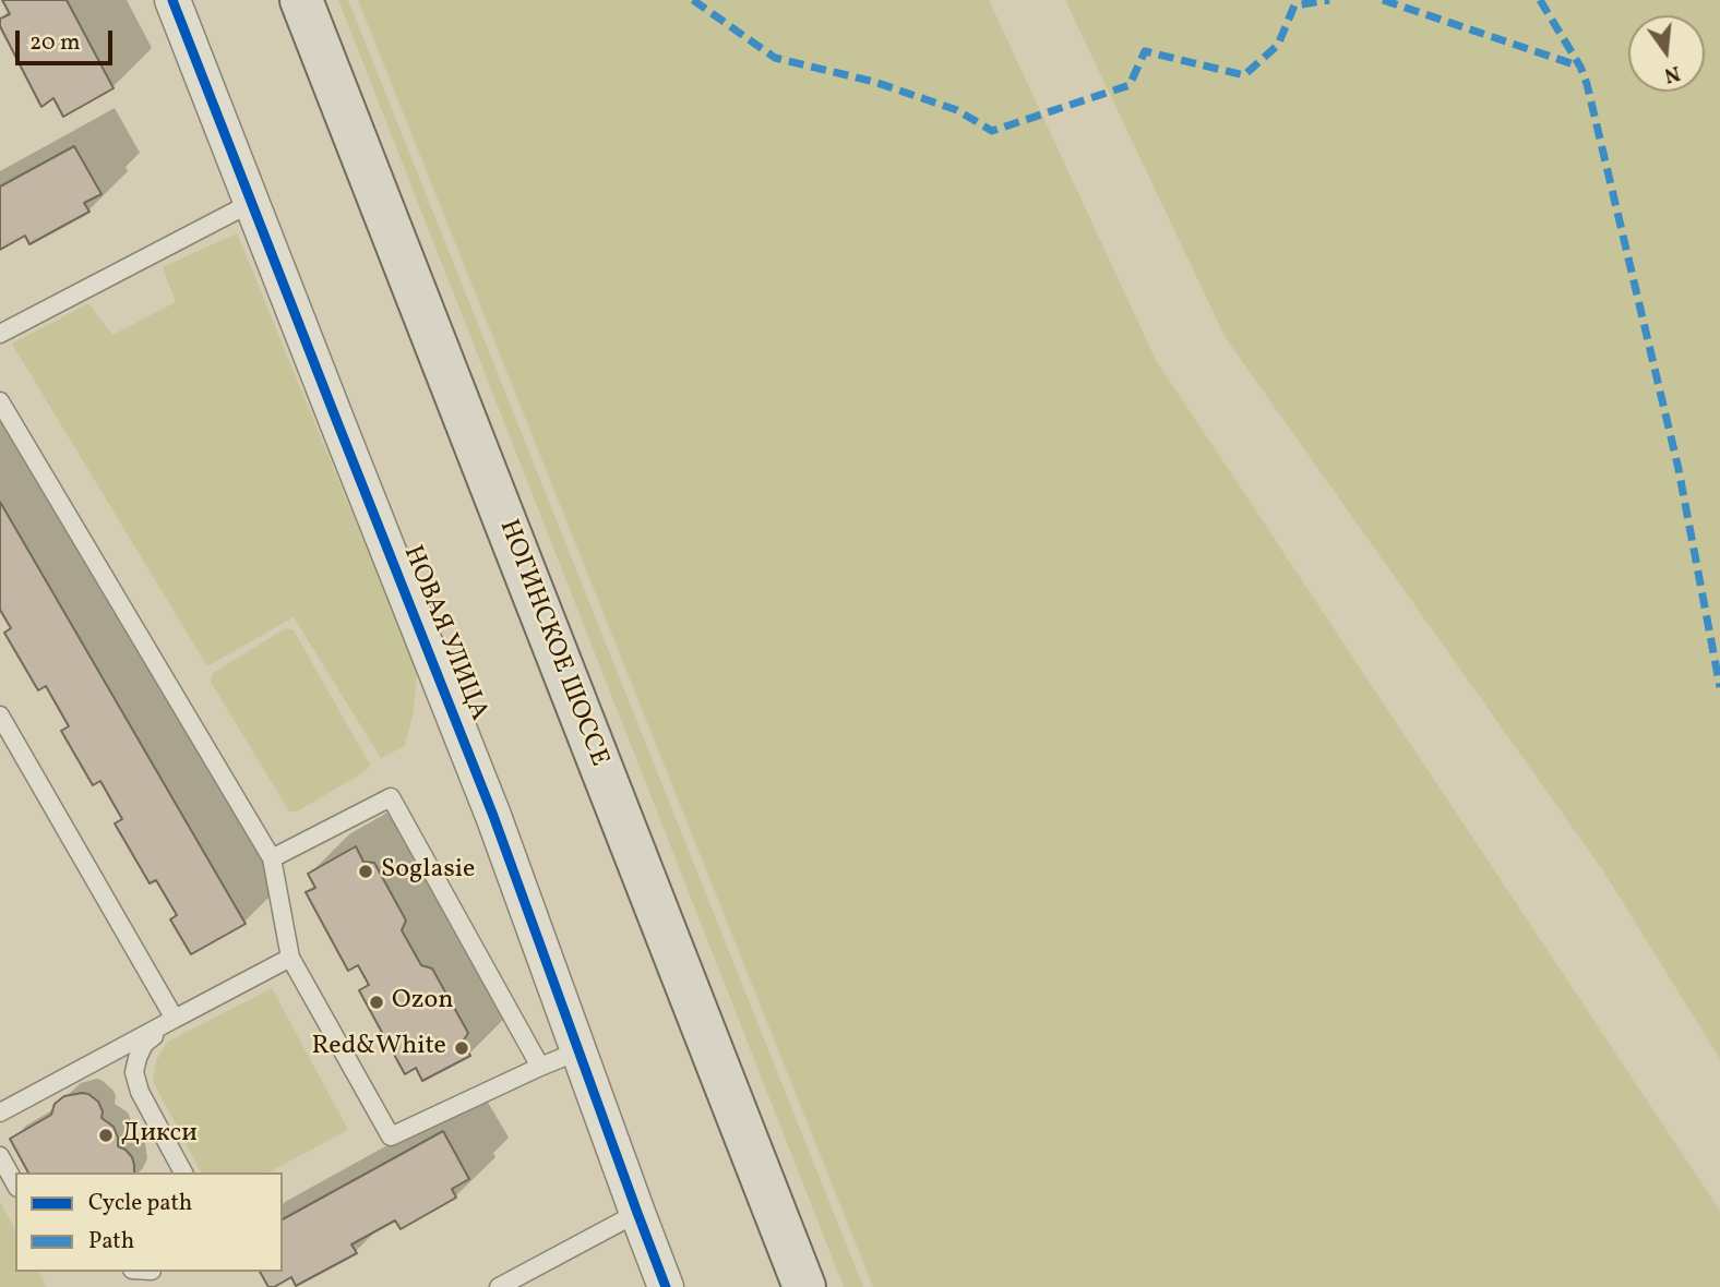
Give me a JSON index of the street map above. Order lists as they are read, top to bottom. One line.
{"streets":{"highway":["НОГИНСКОЕ ШОССЕ"],"street":["НОВАЯ УЛИЦА"]},"places":["Soglasie","Ozon","Red&White","Дикси"],"legend":["Cycle path","Path"],"scale_bar":"20 m","north":"bottom"}
